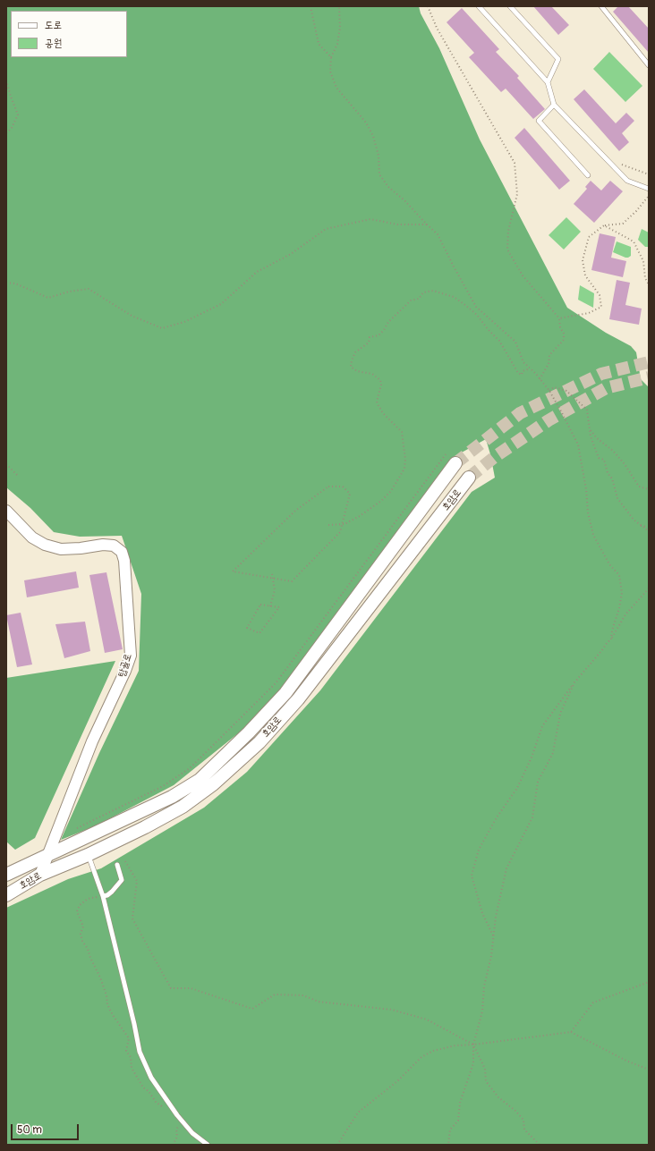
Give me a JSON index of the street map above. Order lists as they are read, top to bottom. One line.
{"streets":{"main road":["호암로"],"street":["탑골로"]},"crossings":[["호암로","탑골로"]],"legend":["도로","공원"],"scale_bar":"50 m"}
